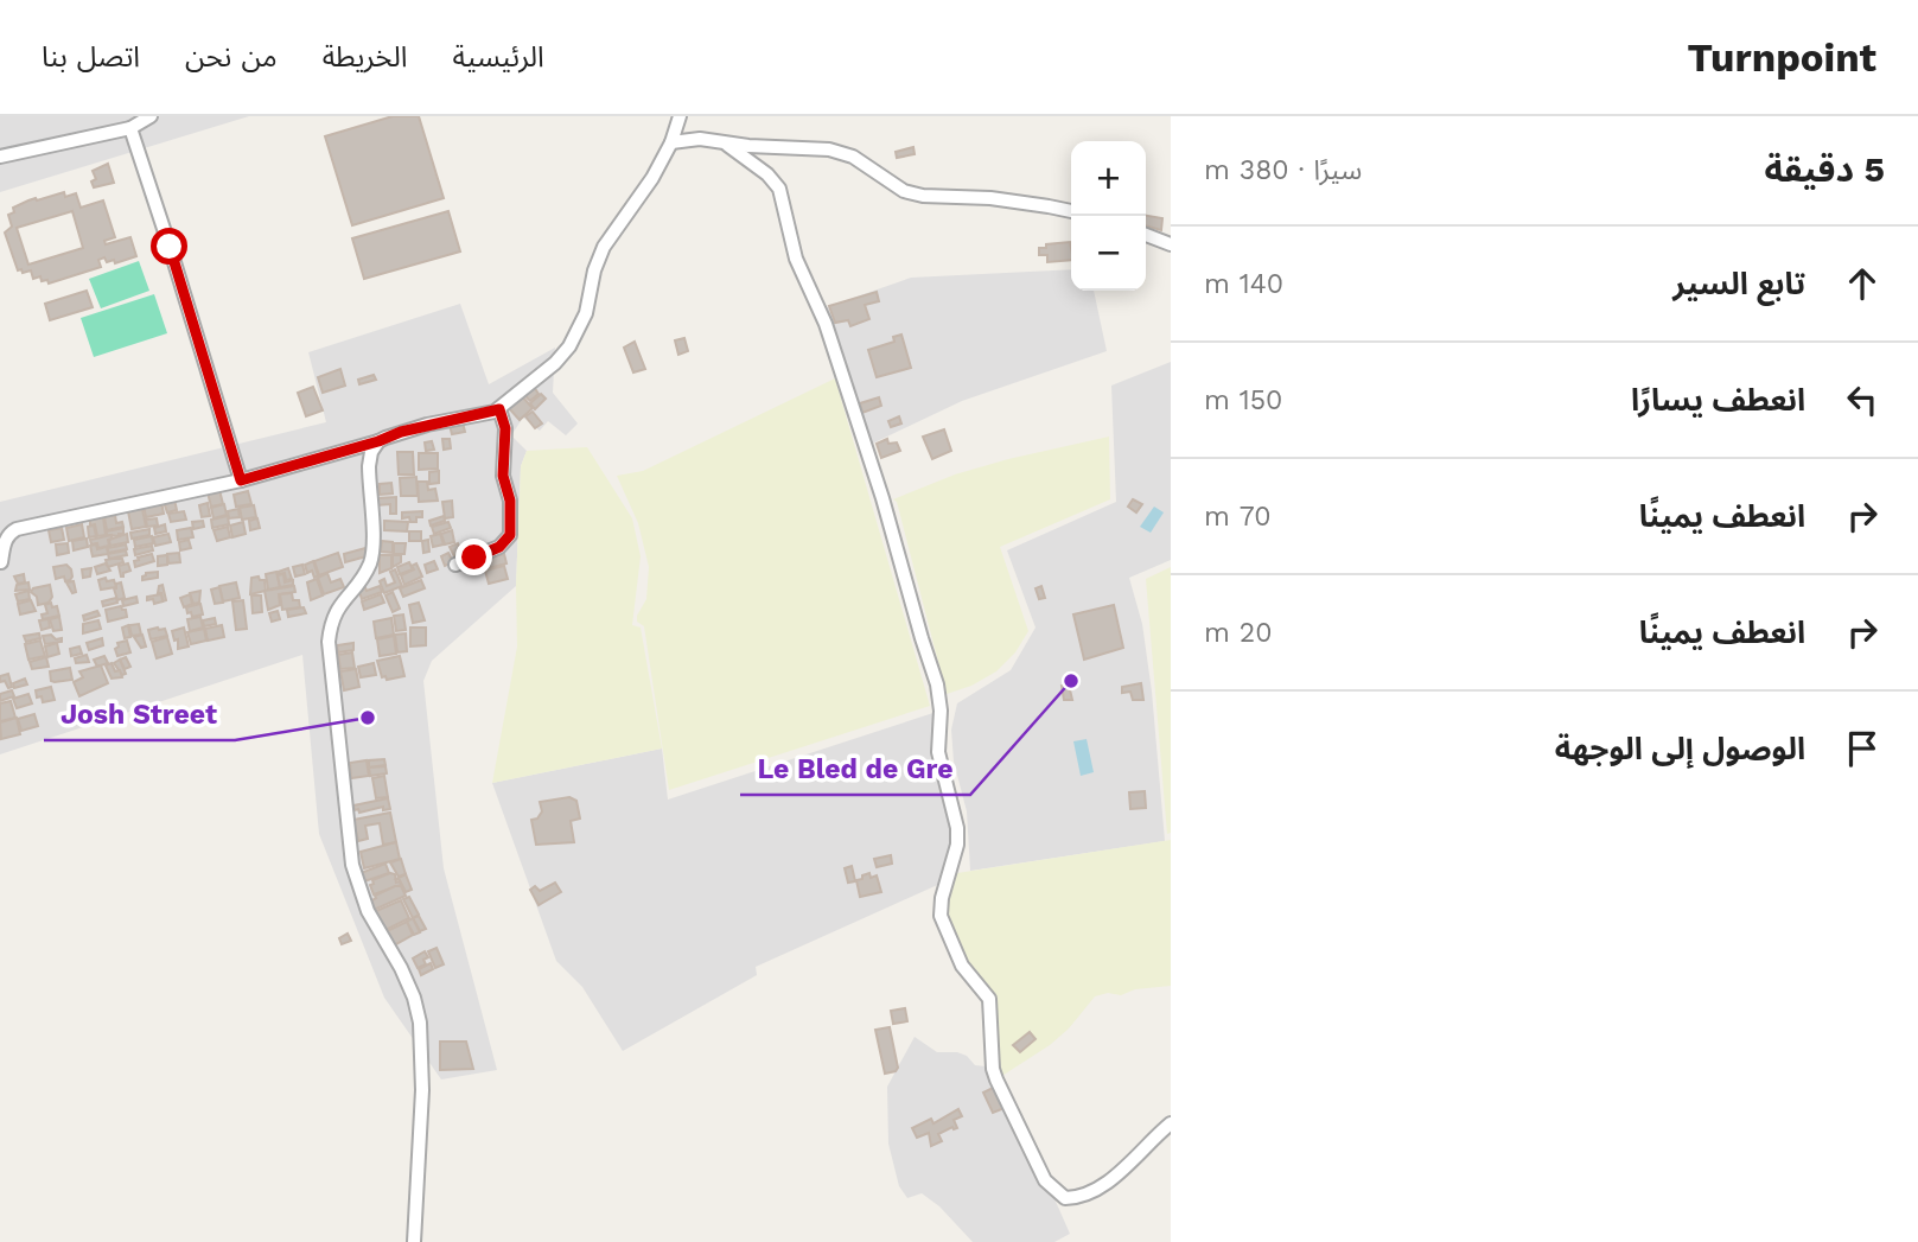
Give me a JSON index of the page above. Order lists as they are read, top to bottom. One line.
{"places":["Le Bled de Gre","Josh Street"],"page":{"header":"Turnpoint","nav":["الرئيسية","الخريطة","من نحن","اتصل بنا"],"heading":["5 دقيقة","سيرًا · 380 m"],"map_buttons":["+","−"],"list":[["تابع السير","140 m"],["انعطف يسارًا","150 m"],["انعطف يمينًا","70 m"],["انعطف يمينًا","20 m"],"الوصول إلى الوجهة"]}}
